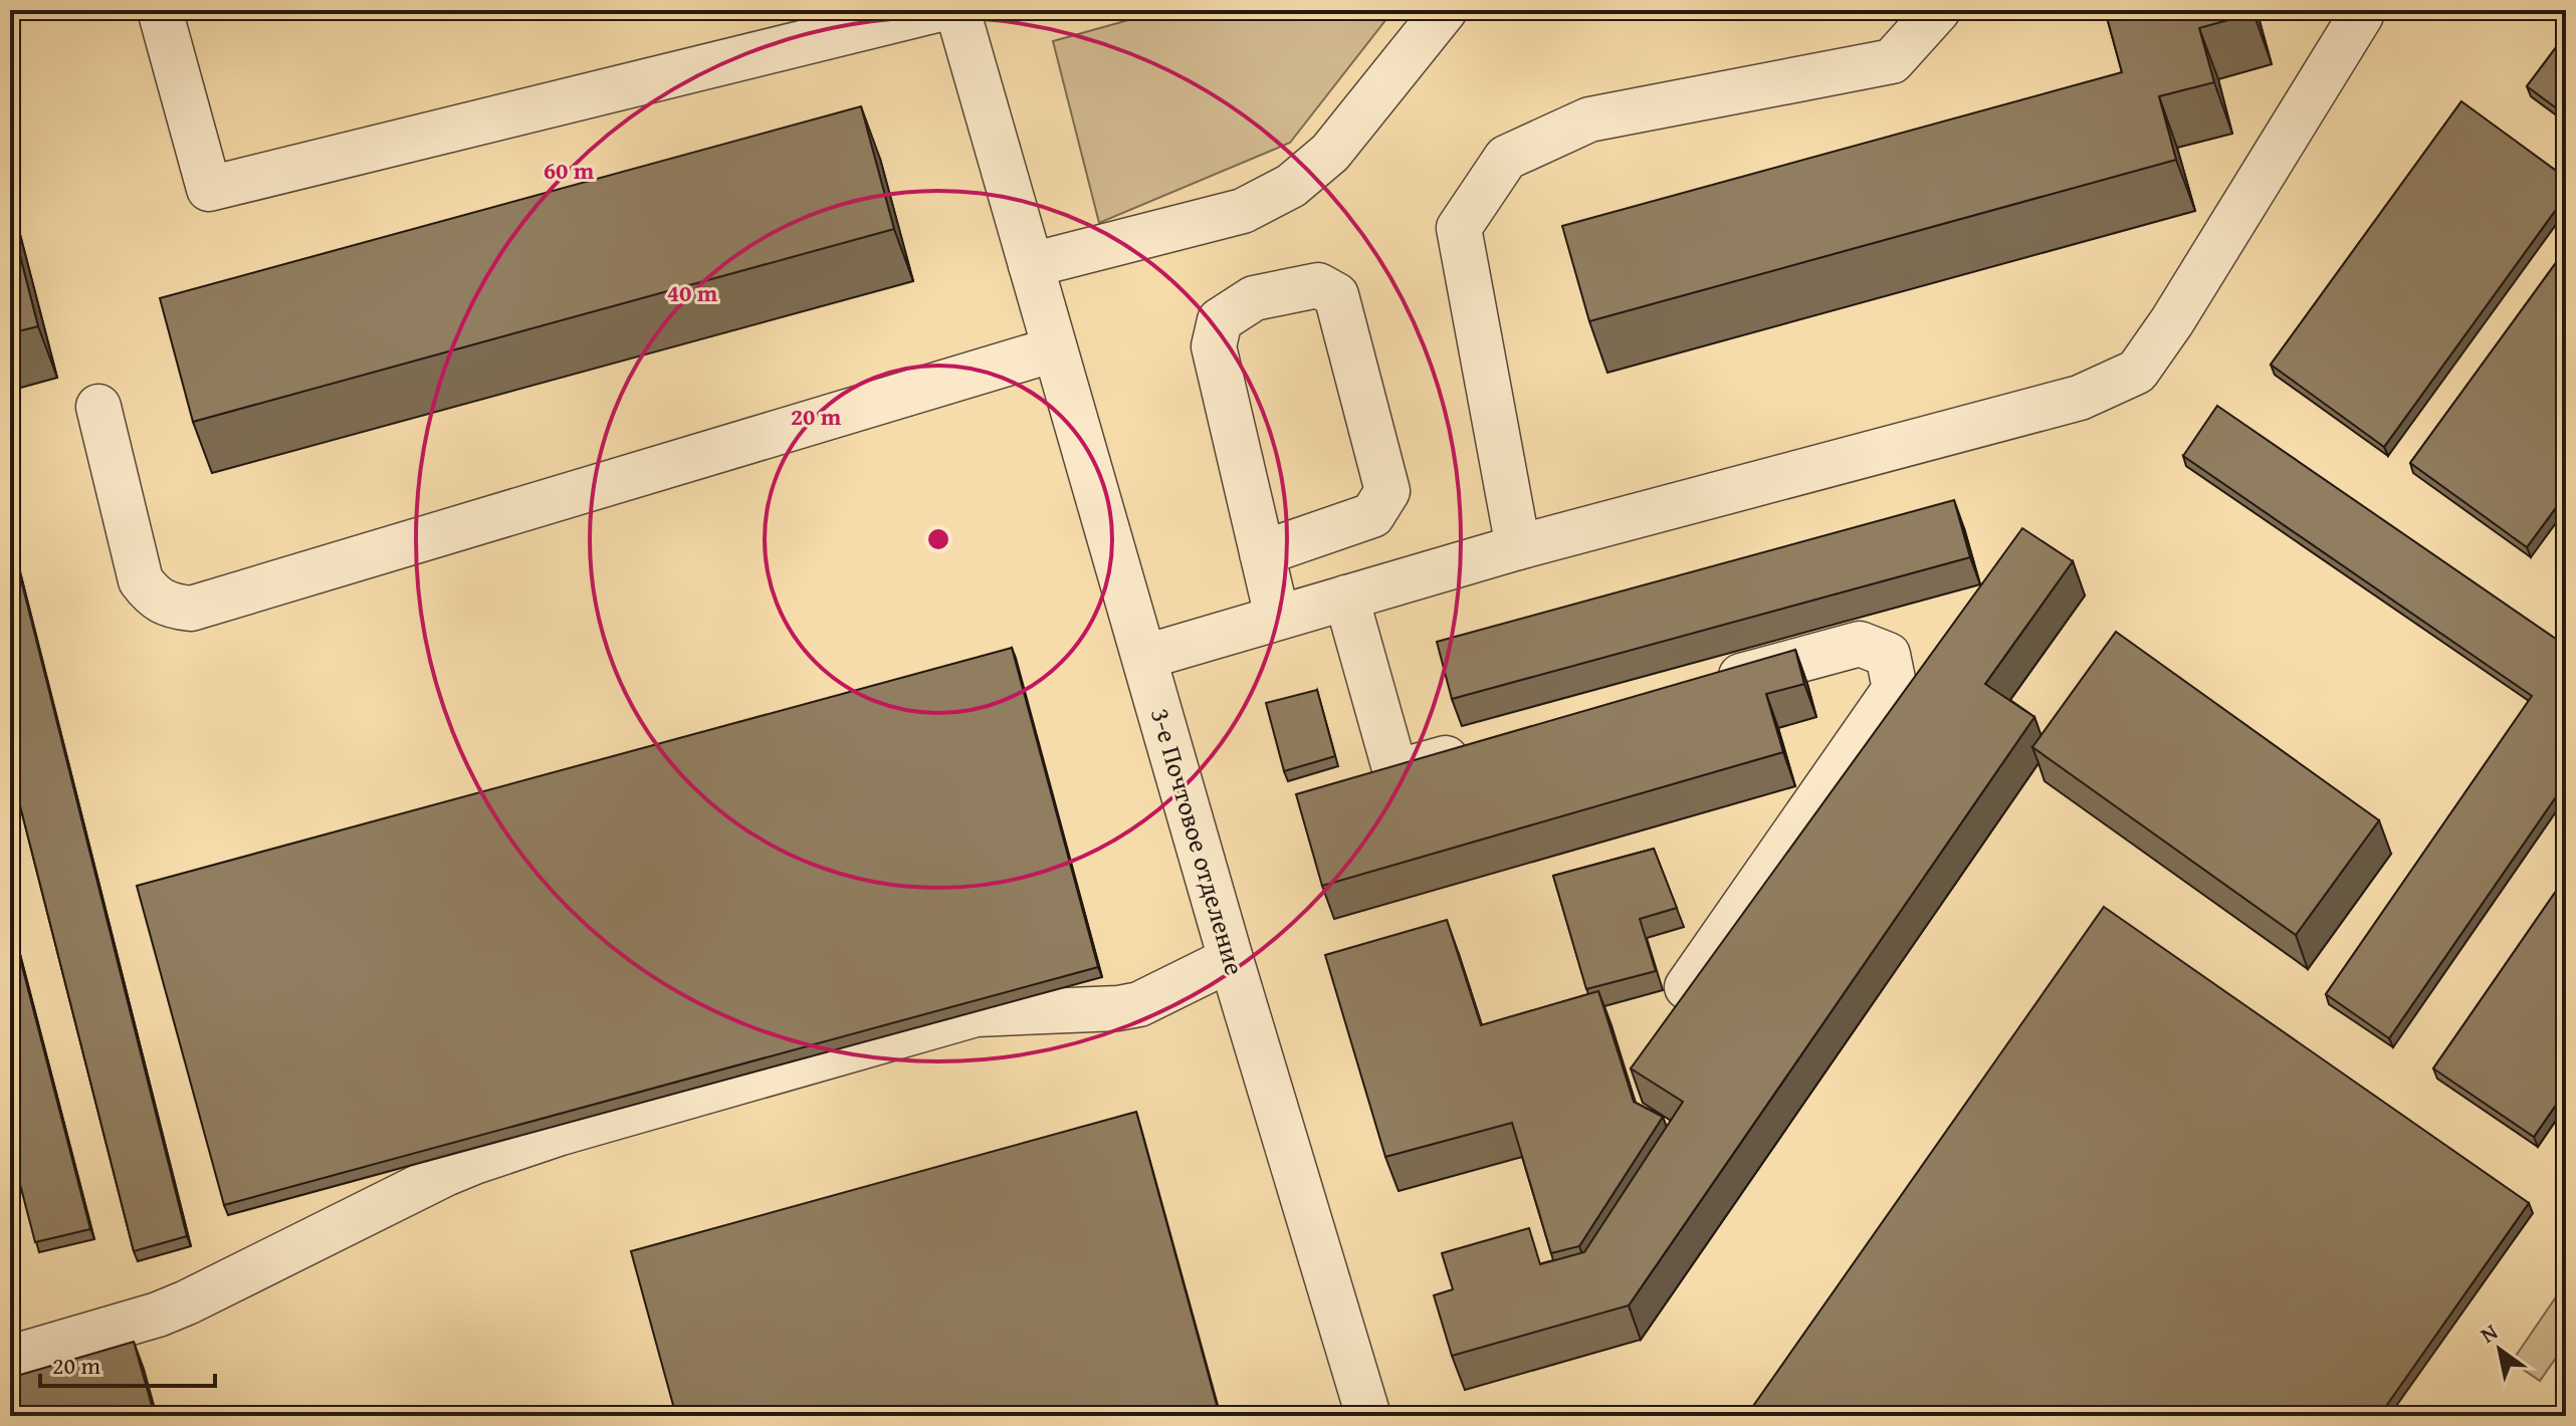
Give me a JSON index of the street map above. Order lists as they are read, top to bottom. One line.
{"streets":{"street":["3-е Почтовое отделение"]},"scale_bar":"20 m","north":"top left","rings":["60 m","40 m","20 m"]}
